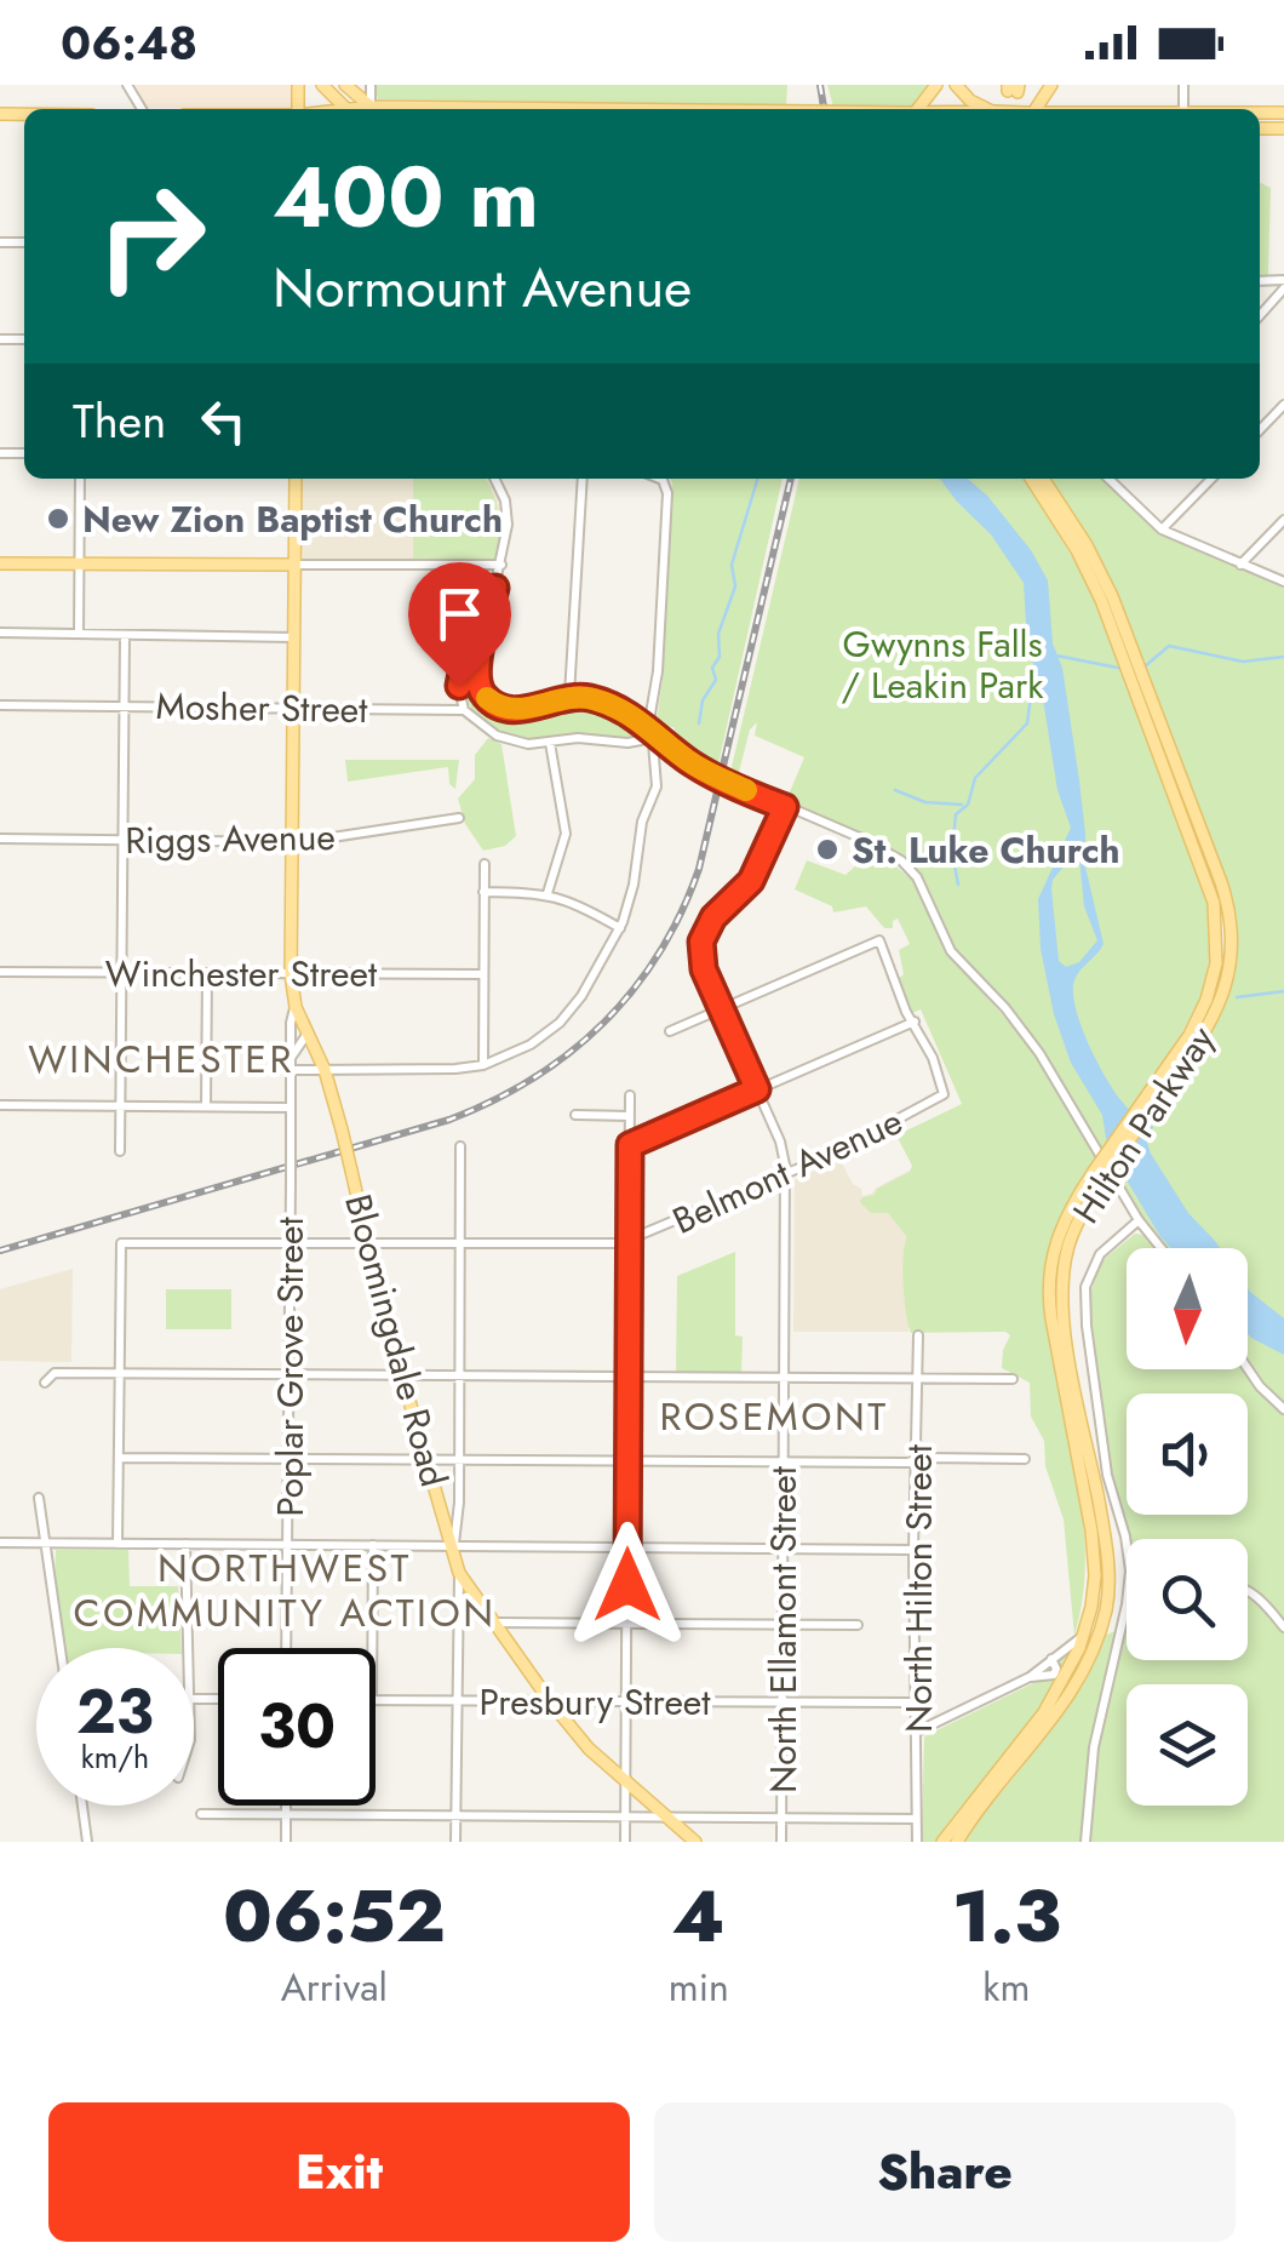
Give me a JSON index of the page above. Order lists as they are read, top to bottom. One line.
{"streets":{"main road":["Hilton Parkway","Bloomingdale Road"],"street":["Mosher Street","Riggs Avenue","Winchester Street","Belmont Avenue","Poplar Grove Street","North Hilton Street","North Ellamont Street","Presbury Street"]},"crossings":[["Winchester Street","Bloomingdale Road"],["Belmont Avenue","Bloomingdale Road"],["Belmont Avenue","Poplar Grove Street"],["Belmont Avenue","North Ellamont Street"],["Bloomingdale Road","Poplar Grove Street"],["Bloomingdale Road","Presbury Street"],["North Hilton Street","Presbury Street"],["North Ellamont Street","Presbury Street"]],"districts":["WINCHESTER","ROSEMONT","NORTHWEST COMMUNITY ACTION"],"parks":["Gwynns Falls / Leakin Park"],"places":["New Zion Baptist Church","St. Luke Church"],"north":"bottom","page":{"status":"06:48","turn":["400 m","Normount Avenue"],"then":"Then","speed":"23 km/h","limit":"30","eta":["06:52","Arrival","4","min","1.3","km"],"buttons":["Exit","Share"]}}
